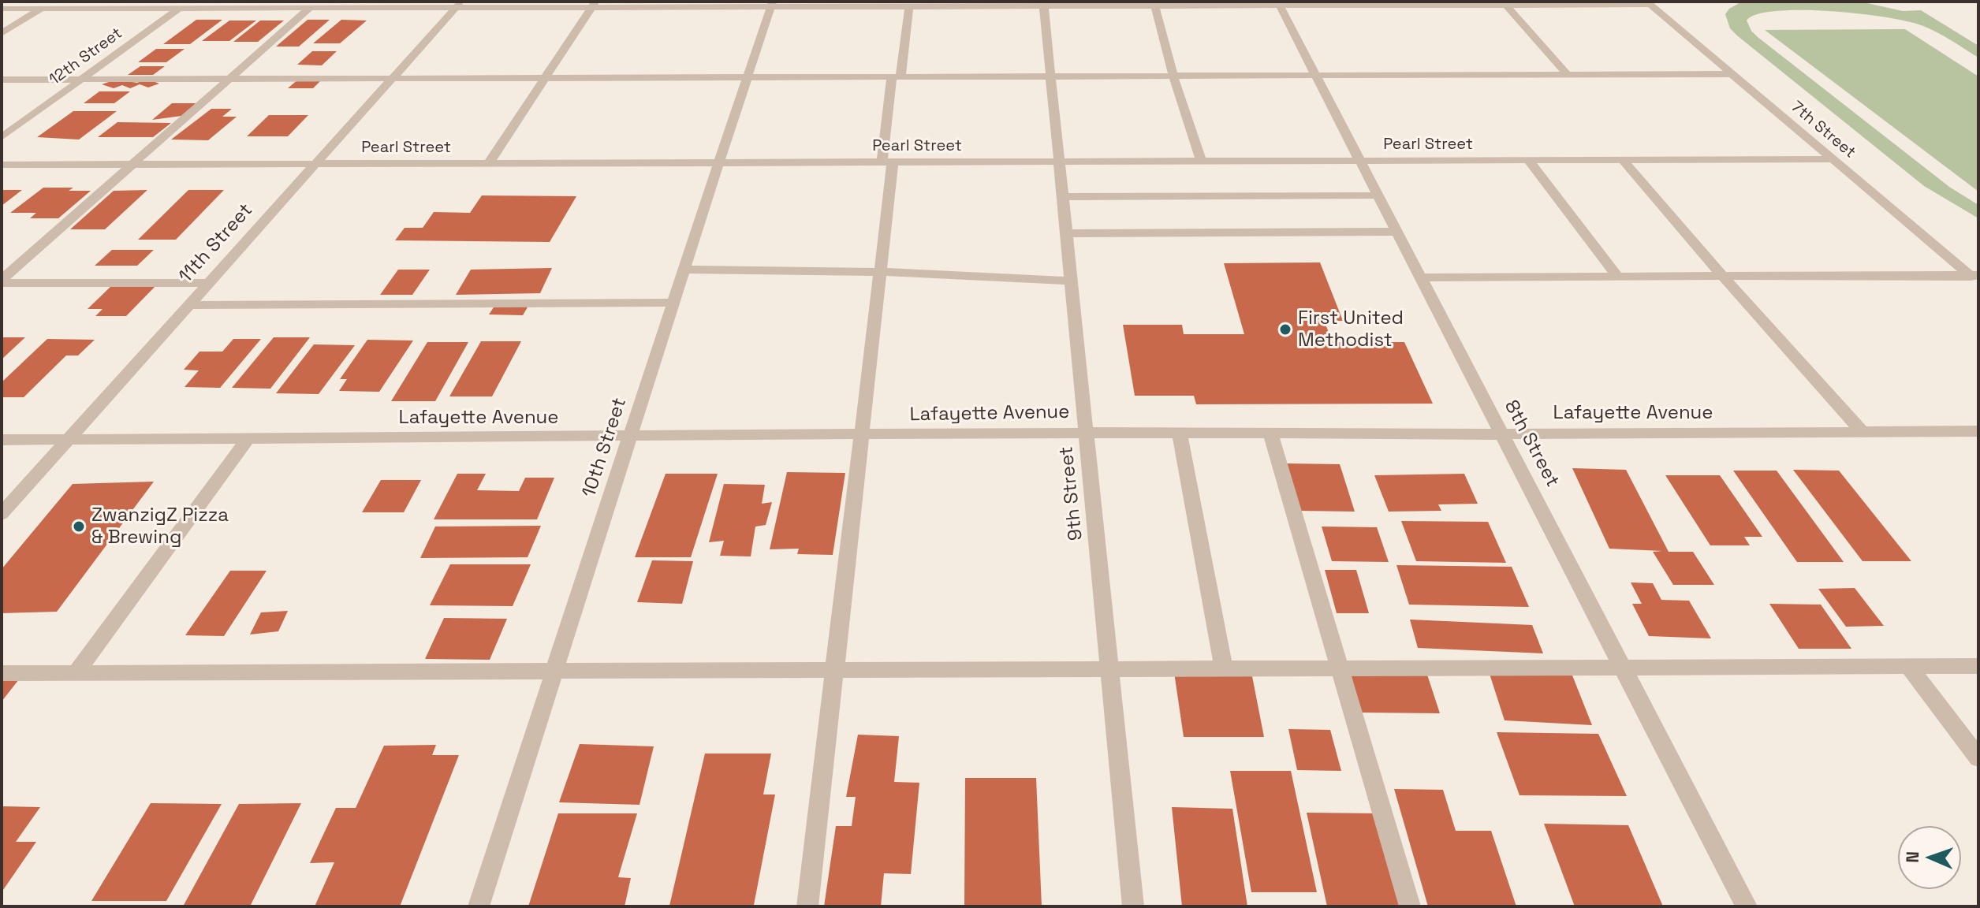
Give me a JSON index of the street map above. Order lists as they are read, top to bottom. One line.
{"streets":{"street":["12th Street","7th Street","Pearl Street","11th Street","Lafayette Avenue","8th Street","10th Street","9th Street"]},"crossings":[["7th Street","Pearl Street"],["Pearl Street","11th Street"],["Pearl Street","8th Street"],["Pearl Street","10th Street"],["Pearl Street","9th Street"],["11th Street","Lafayette Avenue"],["Lafayette Avenue","8th Street"],["Lafayette Avenue","10th Street"],["Lafayette Avenue","9th Street"]],"places":["First United Methodist","ZwanzigZ Pizza & Brewing"],"north":"left"}
